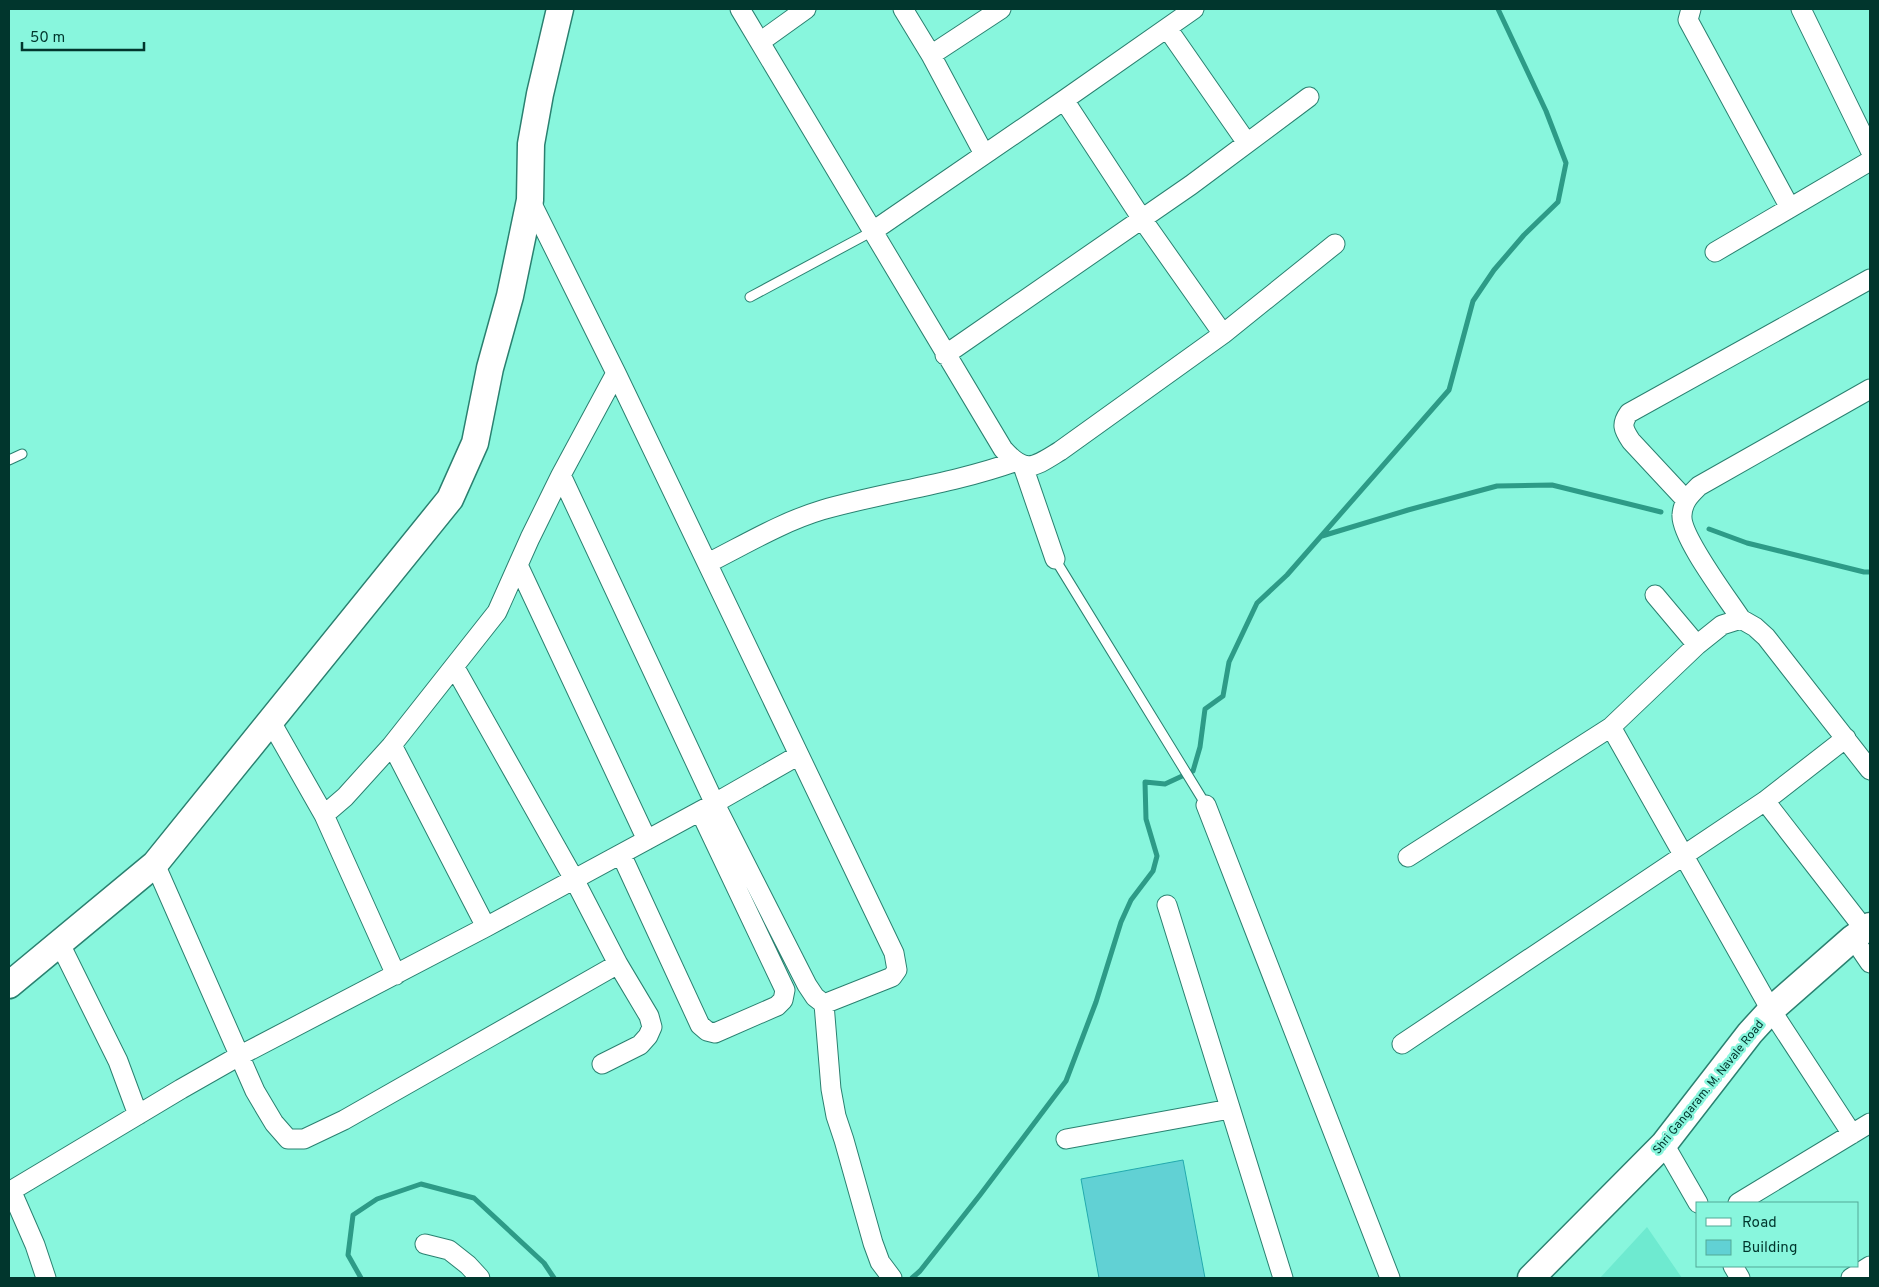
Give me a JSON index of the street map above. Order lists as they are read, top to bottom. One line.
{"streets":{"street":["Shri Gangaram. M. Navale Road"]},"legend":["Road","Building"],"scale_bar":"50 m"}
